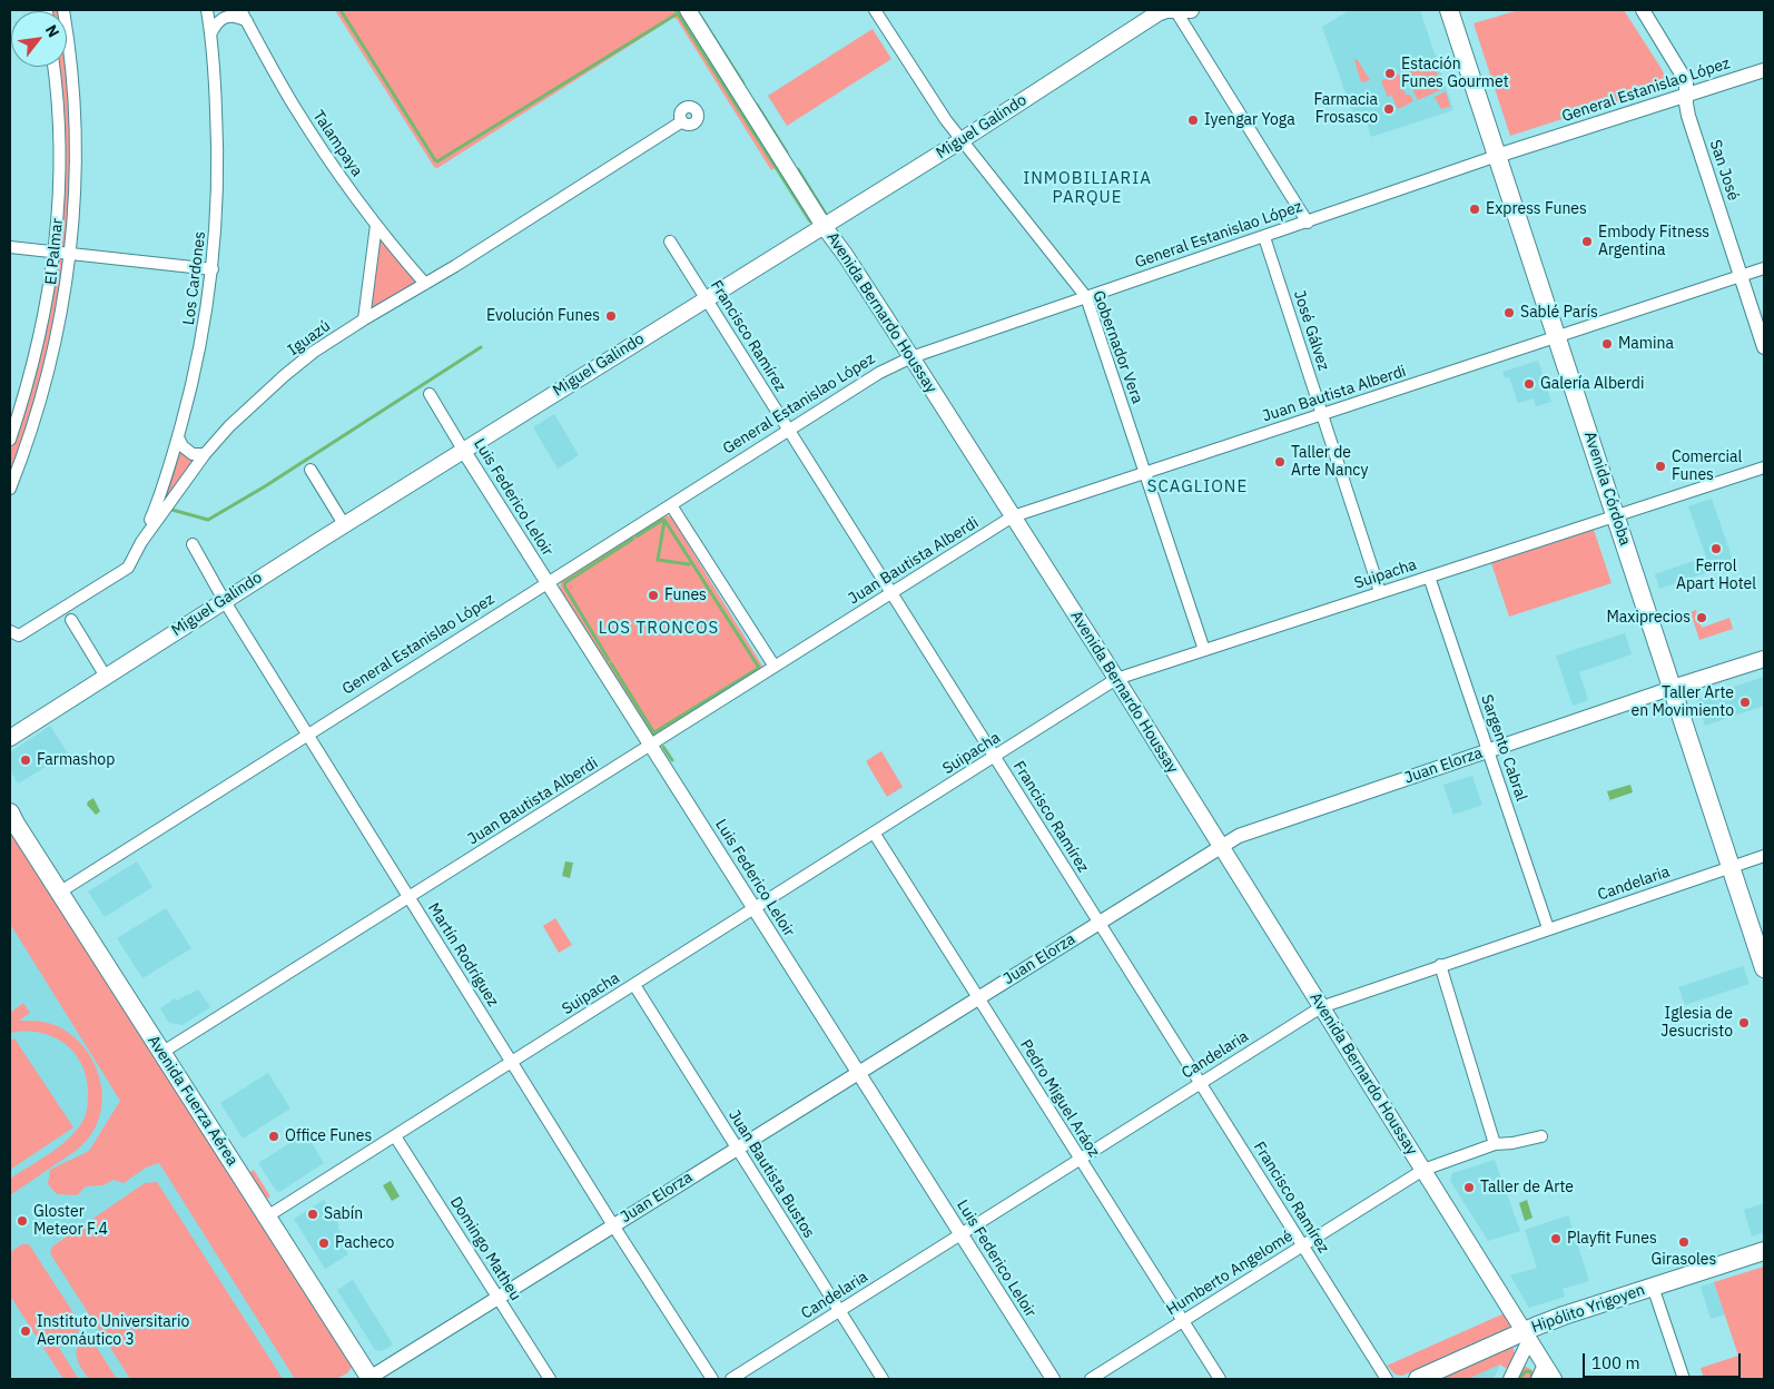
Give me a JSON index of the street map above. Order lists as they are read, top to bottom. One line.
{"streets":{"main road":["Miguel Galindo","Avenida Bernardo Houssay","Avenida Córdoba","Juan Elorza","Avenida Fuerza Aérea","Hipólito Yrigoyen"],"street":["General Estanislao López","Talampaya","San José","El Palmar","Los Cardones","José Gálvez","Francisco Ramírez","Iguazú","Gobernador Vera","Juan Bautista Alberdi","Luis Federico Leloir","Suipacha","Sargento Cabral","Candelaria","Martín Rodríguez","Pedro Miguel Aráoz","Juan Bautista Bustos","Domingo Matheu","Humberto Angelomé"]},"crossings":[["General Estanislao López","San José"],["General Estanislao López","Avenida Bernardo Houssay"],["General Estanislao López","José Gálvez"],["General Estanislao López","Francisco Ramírez"],["General Estanislao López","Gobernador Vera"],["General Estanislao López","Avenida Córdoba"],["General Estanislao López","Luis Federico Leloir"],["General Estanislao López","Martín Rodríguez"],["General Estanislao López","Avenida Fuerza Aérea"],["Miguel Galindo","Avenida Bernardo Houssay"],["Miguel Galindo","Francisco Ramírez"],["Miguel Galindo","Gobernador Vera"],["Miguel Galindo","Luis Federico Leloir"],["Miguel Galindo","Martín Rodríguez"],["Talampaya","Iguazú"],["San José","Juan Bautista Alberdi"],["Los Cardones","Iguazú"],["Avenida Bernardo Houssay","Juan Bautista Alberdi"],["Avenida Bernardo Houssay","Suipacha"],["Avenida Bernardo Houssay","Juan Elorza"],["Avenida Bernardo Houssay","Candelaria"],["Avenida Bernardo Houssay","Humberto Angelomé"],["Avenida Bernardo Houssay","Hipólito Yrigoyen"],["José Gálvez","Juan Bautista Alberdi"],["José Gálvez","Suipacha"],["Francisco Ramírez","Juan Bautista Alberdi"],["Francisco Ramírez","Suipacha"],["Francisco Ramírez","Juan Elorza"],["Francisco Ramírez","Candelaria"],["Francisco Ramírez","Humberto Angelomé"],["Gobernador Vera","Juan Bautista Alberdi"],["Gobernador Vera","Suipacha"],["Juan Bautista Alberdi","Avenida Córdoba"],["Juan Bautista Alberdi","Luis Federico Leloir"],["Juan Bautista Alberdi","Martín Rodríguez"],["Juan Bautista Alberdi","Avenida Fuerza Aérea"],["Avenida Córdoba","Suipacha"],["Avenida Córdoba","Juan Elorza"],["Avenida Córdoba","Candelaria"],["Luis Federico Leloir","Suipacha"],["Luis Federico Leloir","Juan Elorza"],["Luis Federico Leloir","Candelaria"],["Suipacha","Sargento Cabral"],["Suipacha","Martín Rodríguez"],["Suipacha","Pedro Miguel Aráoz"],["Suipacha","Avenida Fuerza Aérea"],["Suipacha","Juan Bautista Bustos"],["Suipacha","Domingo Matheu"],["Sargento Cabral","Juan Elorza"],["Sargento Cabral","Candelaria"],["Juan Elorza","Martín Rodríguez"],["Juan Elorza","Pedro Miguel Aráoz"],["Juan Elorza","Avenida Fuerza Aérea"],["Juan Elorza","Juan Bautista Bustos"],["Juan Elorza","Domingo Matheu"],["Candelaria","Pedro Miguel Aráoz"],["Candelaria","Juan Bautista Bustos"],["Pedro Miguel Aráoz","Humberto Angelomé"]],"districts":["INMOBILIARIA PARQUE","SCAGLIONE","LOS TRONCOS"],"places":["Estación Funes Gourmet","Farmacia Frosasco","Iyengar Yoga","Express Funes","Embody Fitness Argentina","Sablé París","Evolución Funes","Mamina","Galería Alberdi","Taller de Arte Nancy","Comercial Funes","Ferrol Apart Hotel","Funes","Maxiprecios","Taller Arte en Movimiento","Farmashop","Iglesia de Jesucristo","Office Funes","Taller de Arte","Sabín","Gloster Meteor F.4","Playfit Funes","Girasoles","Pacheco","Instituto Universitario Aeronáutico 3"],"scale_bar":"100 m","north":"top right"}
